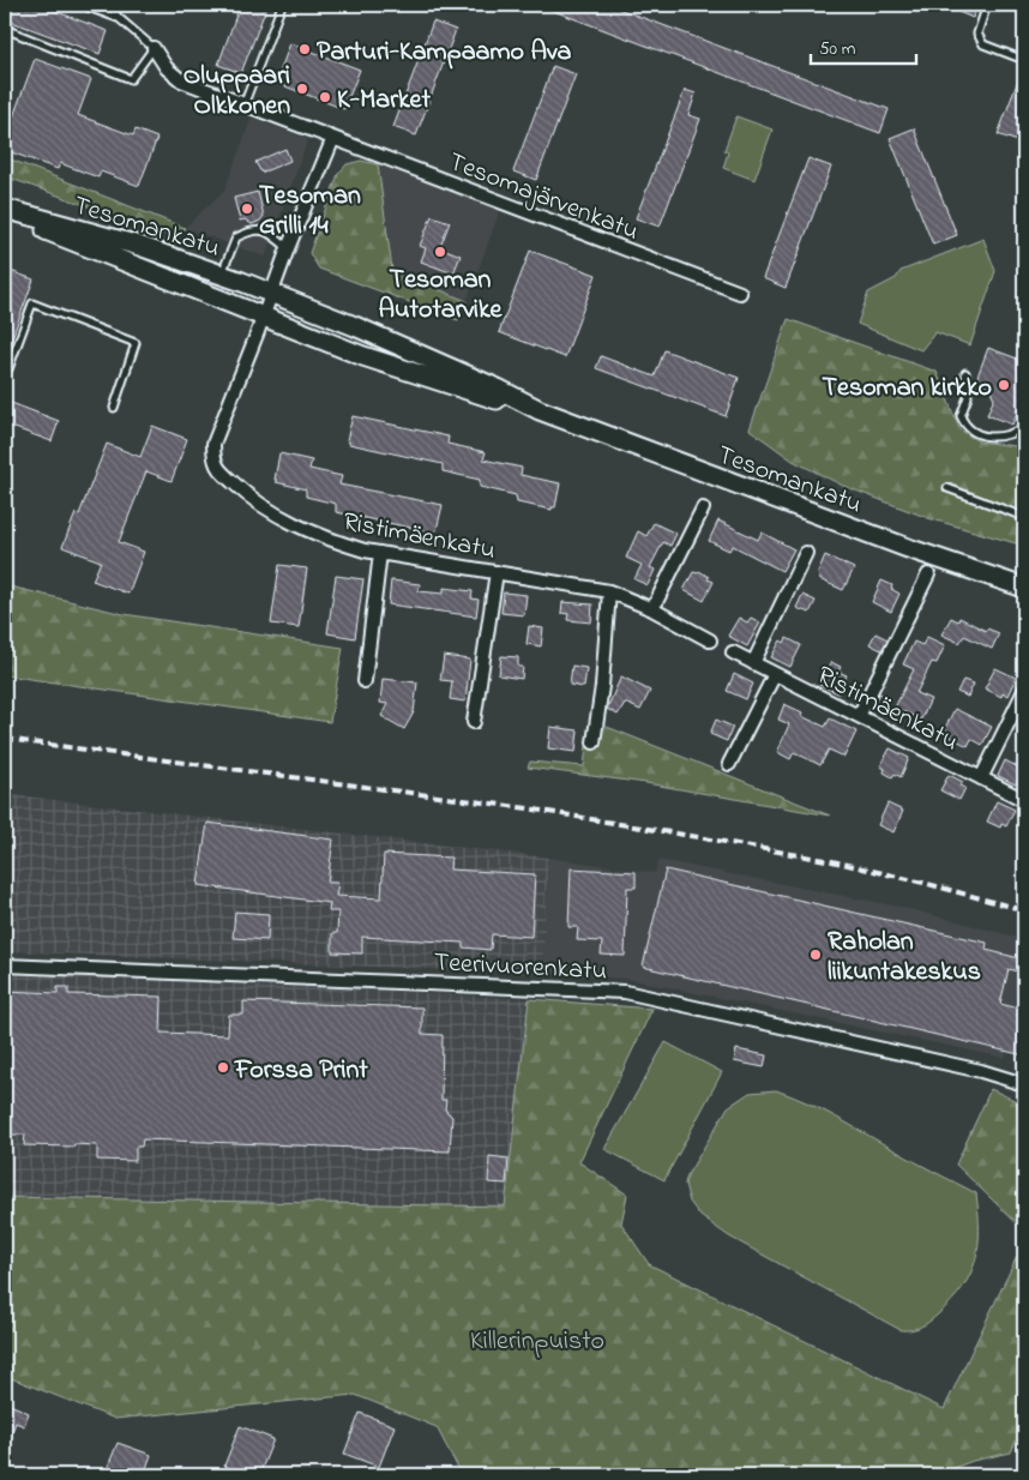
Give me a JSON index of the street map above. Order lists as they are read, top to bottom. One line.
{"streets":{"main road":["Tesomankatu"],"street":["Tesomajärvenkatu","Ristimäenkatu","Teerivuorenkatu"]},"crossings":[["Tesomankatu","Ristimäenkatu"]],"parks":["Killerinpuisto"],"places":["Parturi-Kampaamo Ava","Oluppaari Olkkonen","K-Market","Tesoman Grilli 14","Tesoman Autotarvike","Tesoman kirkko","Raholan liikuntakeskus","Forssa Print"],"scale_bar":"50 m"}
